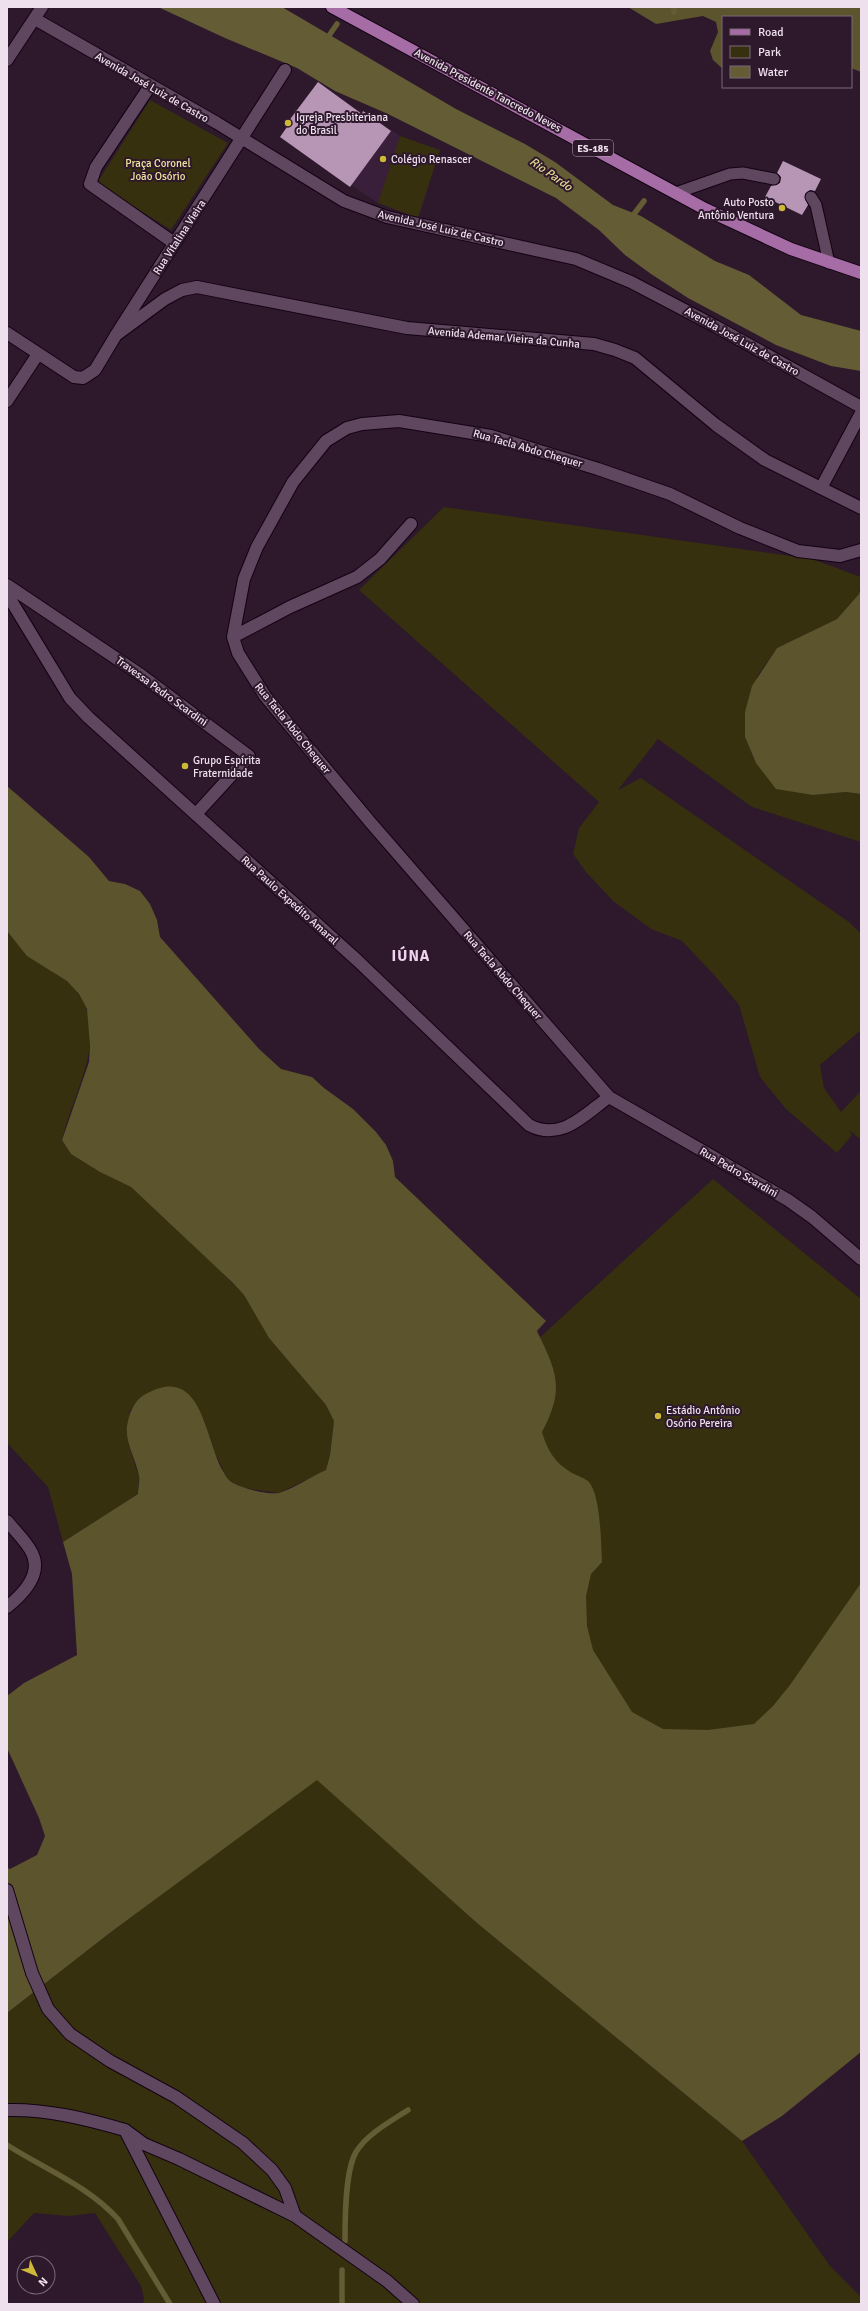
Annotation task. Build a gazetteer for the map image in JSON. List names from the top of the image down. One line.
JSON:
{"streets":{"main road":["Avenida Presidente Tancredo Neves","ES-185"],"street":["Avenida José Luiz de Castro","Rua Vitalina Vieira","Avenida Ademar Vieira da Cunha","Rua Tacla Abdo Chequer","Travessa Pedro Scardini","Rua Paulo Expedito Amaral","Rua Pedro Scardini"]},"crossings":[["Avenida José Luiz de Castro","Rua Vitalina Vieira"],["Rua Vitalina Vieira","Avenida Ademar Vieira da Cunha"],["Rua Tacla Abdo Chequer","Rua Paulo Expedito Amaral"],["Rua Tacla Abdo Chequer","Rua Pedro Scardini"],["Travessa Pedro Scardini","Rua Paulo Expedito Amaral"],["Rua Paulo Expedito Amaral","Rua Pedro Scardini"]],"districts":["IÚNA"],"water":["Rio Pardo"],"parks":["Praça Coronel João Osório"],"places":["Igreja Presbiteriana do Brasil","Colégio Renascer","Auto Posto Antônio Ventura","Grupo Espírita Fraternidade","Estádio Antônio Osório Pereira"],"legend":["Road","Park","Water"],"north":"bottom right"}
